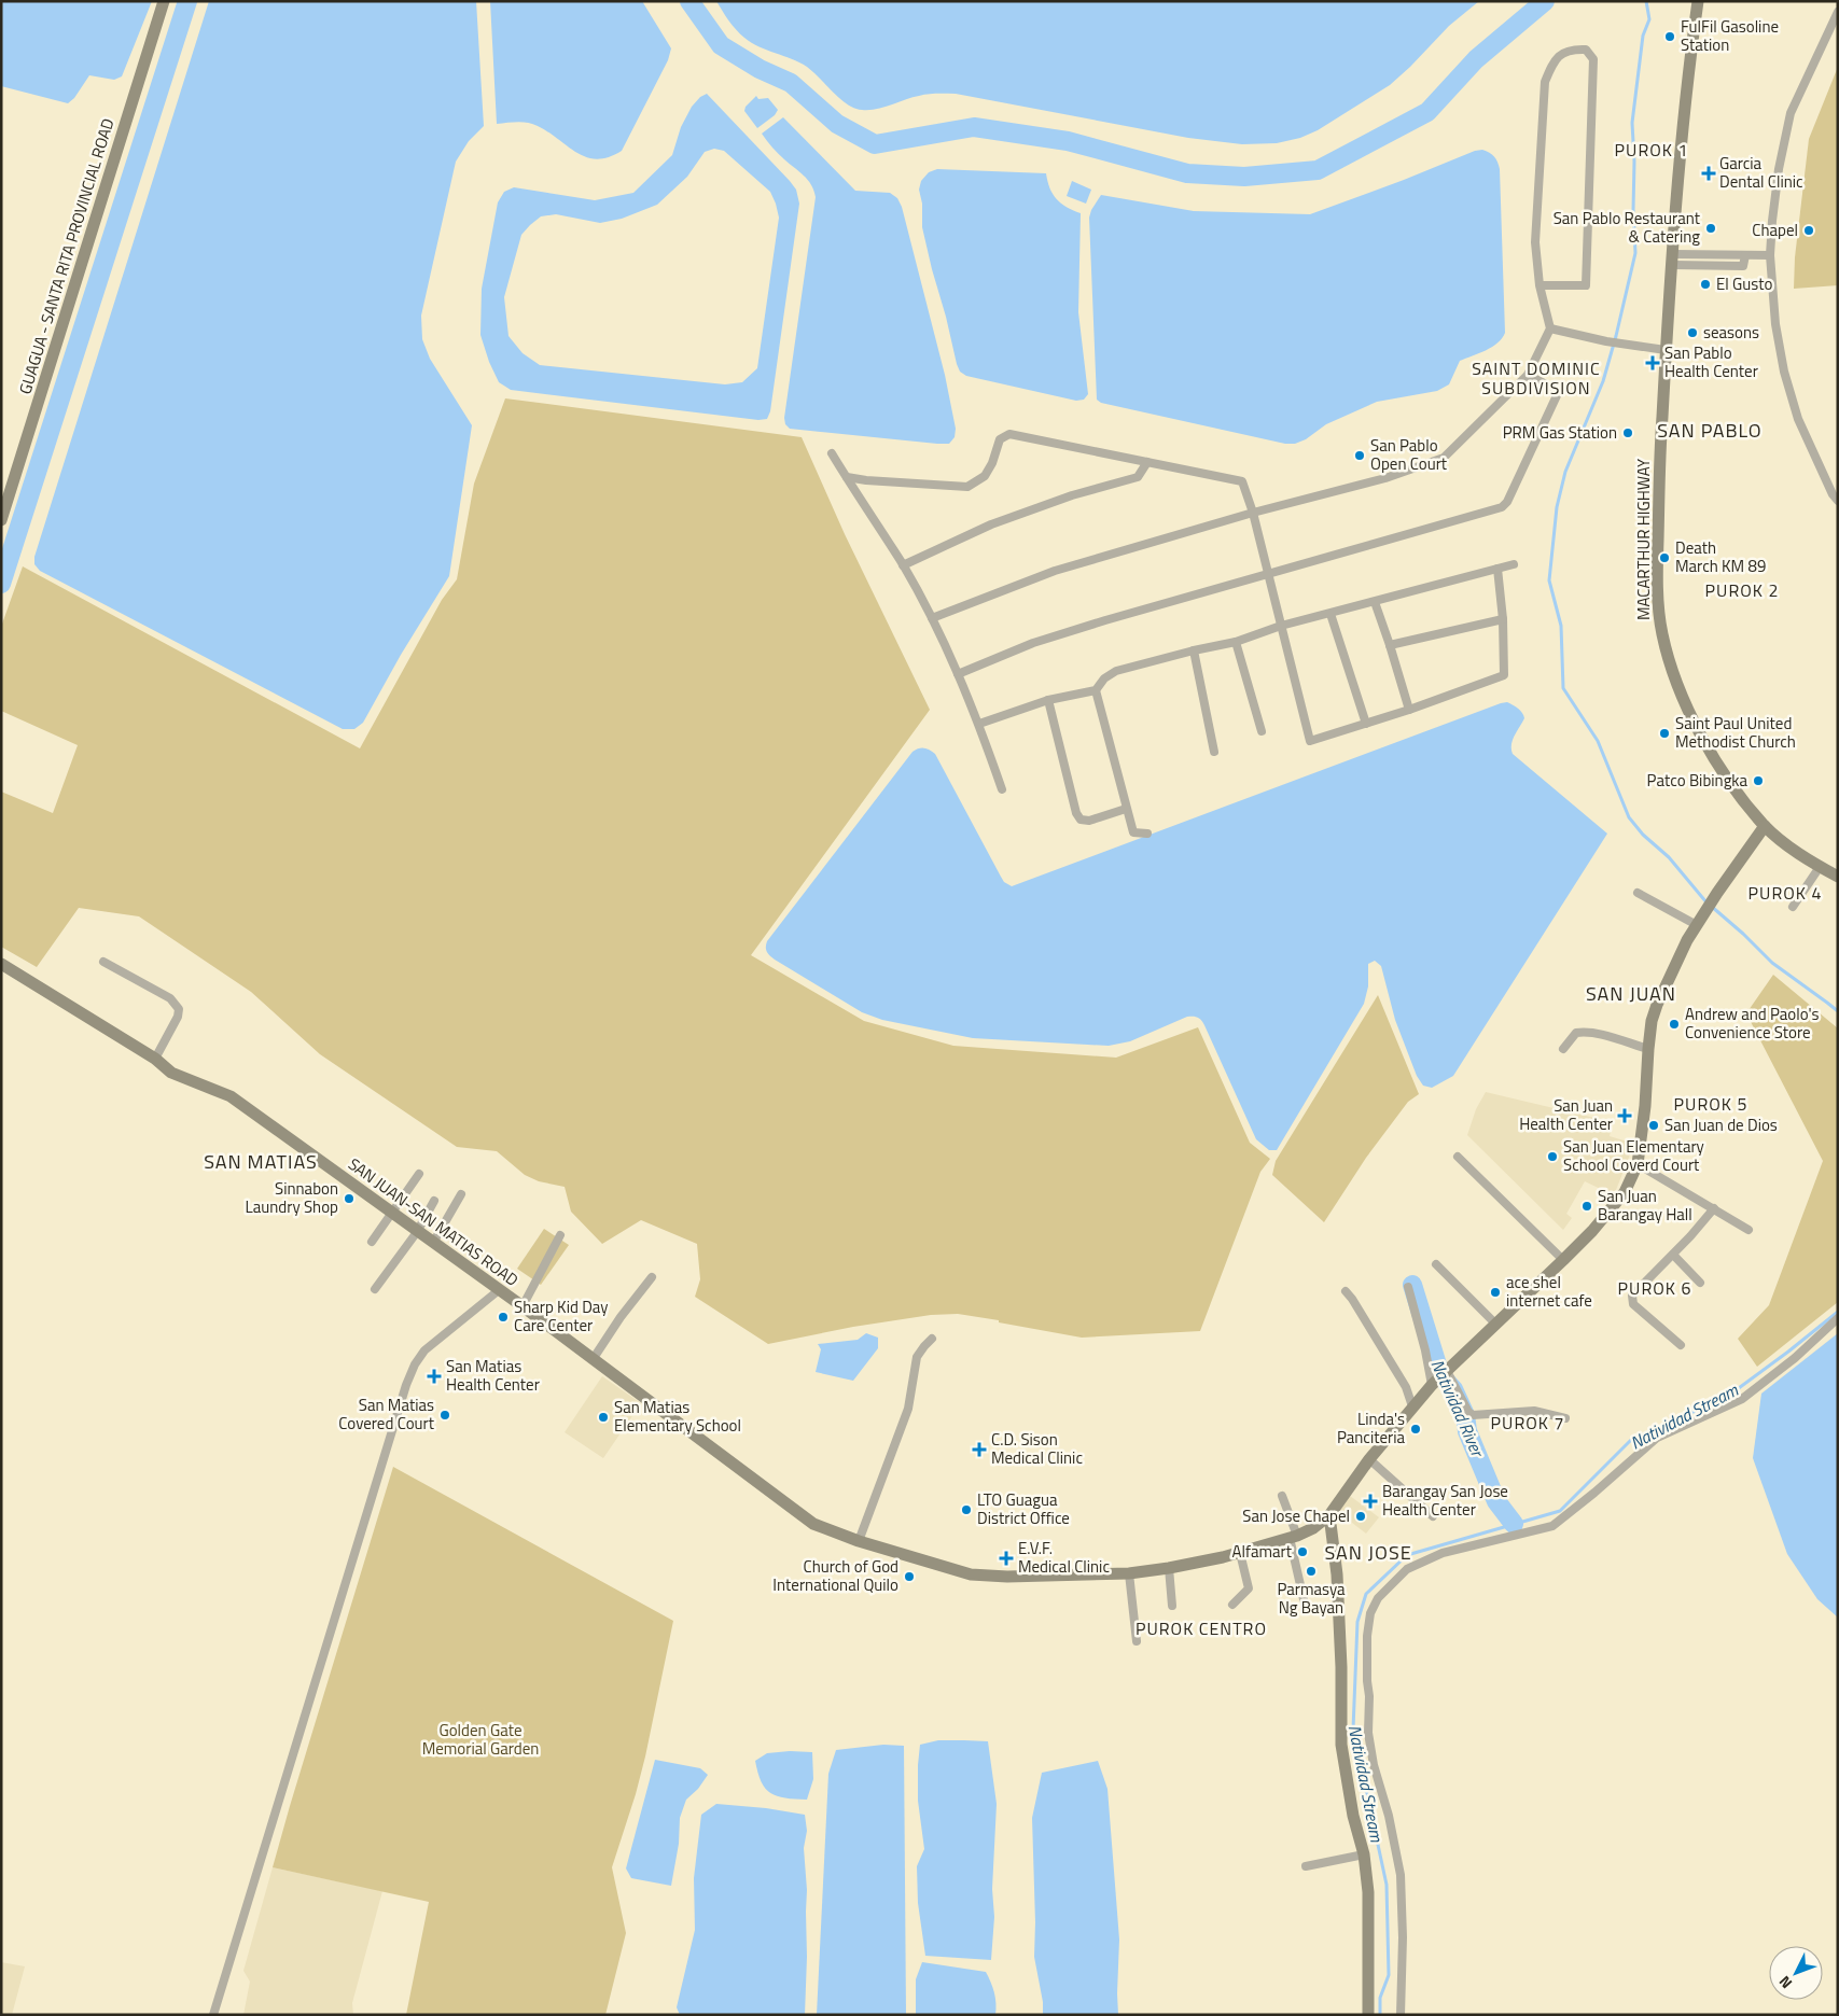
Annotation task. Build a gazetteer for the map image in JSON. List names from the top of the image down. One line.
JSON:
{"streets":{"street":["GUAGUA - SANTA RITA PROVINCIAL ROAD","MACARTHUR HIGHWAY","SAN JUAN-SAN MATIAS ROAD"]},"crossings":[["MACARTHUR HIGHWAY","SAN JUAN-SAN MATIAS ROAD"]],"districts":["PUROK 1","SAINT DOMINIC SUBDIVISION","SAN PABLO","PUROK 2","PUROK 4","SAN JUAN","PUROK 5","SAN MATIAS","PUROK 6","PUROK 7","SAN JOSE","PUROK CENTRO"],"water":["Natividad River","Natividad Stream"],"parks":["Golden Gate Memorial Garden"],"places":{"other":["FulFil Gasoline Station","San Pablo Restaurant & Catering","Chapel","El Gusto","seasons","PRM Gas Station","San Pablo Open Court","Death March KM 89","Saint Paul United Methodist Church","Patco Bibingka","Andrew and Paolo's Convenience Store","San Juan de Dios","San Juan Elementary School Coverd Court","Sinnabon Laundry Shop","San Juan Barangay Hall","ace shel internet cafe","Sharp Kid Day Care Center","San Matias Covered Court","San Matias Elementary School","Linda's Panciteria","LTO Guagua District Office","San Jose Chapel","Alfamart","Parmasya Ng Bayan","Church of God International Quilo"],"health":["Garcia Dental Clinic","San Pablo Health Center","San Juan Health Center","San Matias Health Center","C.D. Sison Medical Clinic","Barangay San Jose Health Center","E.V.F. Medical Clinic"]},"north":"bottom left"}
